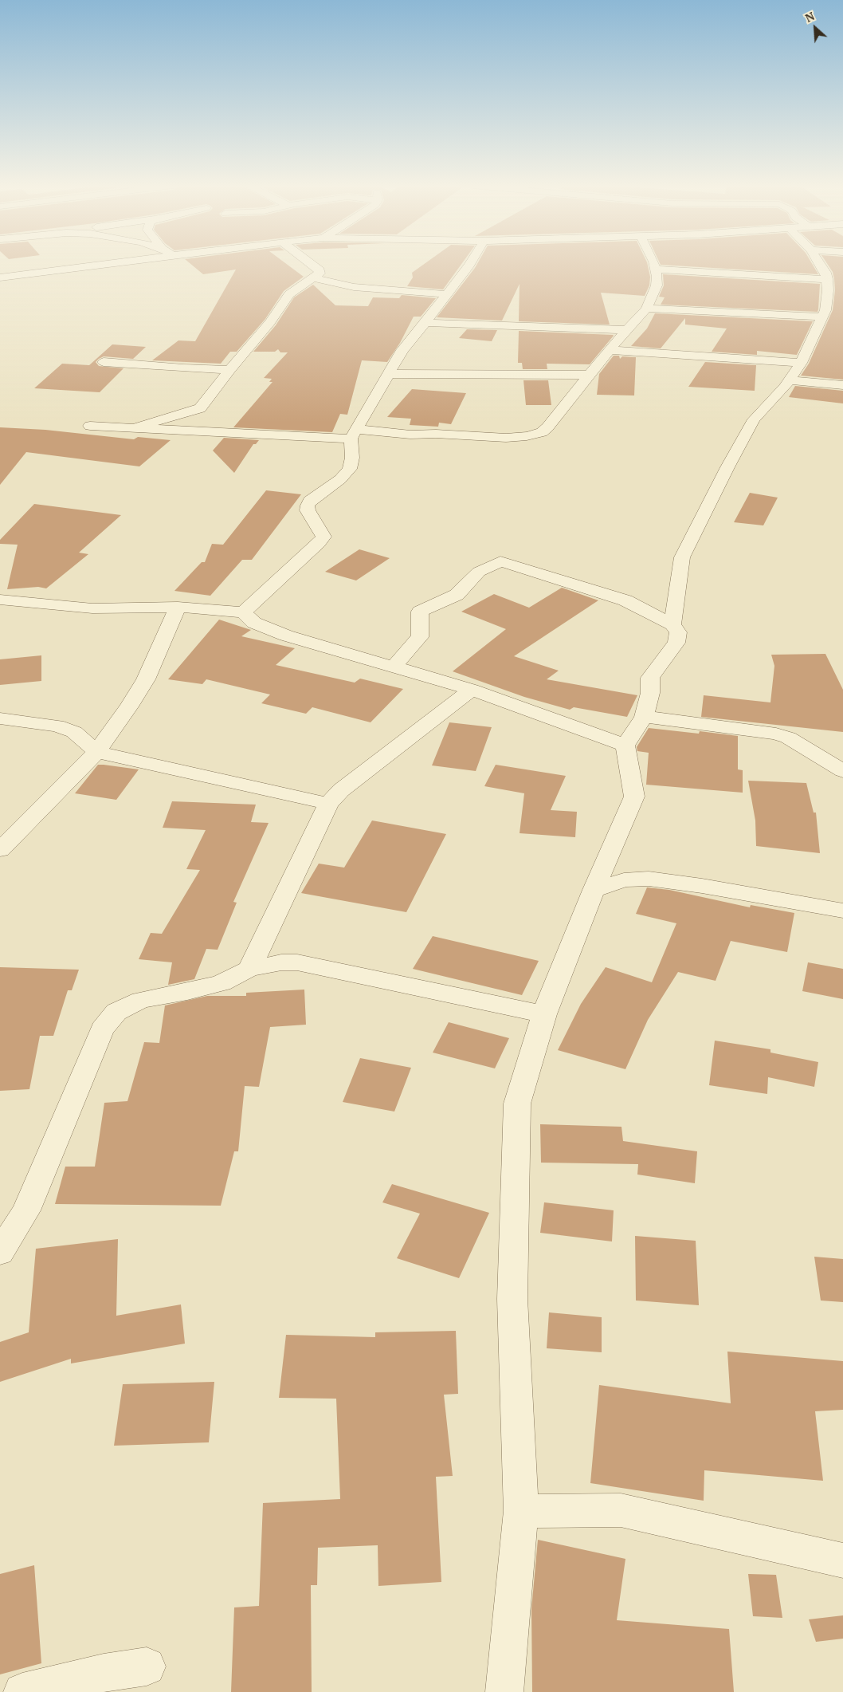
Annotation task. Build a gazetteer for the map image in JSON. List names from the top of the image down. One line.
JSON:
{"north":"top left"}
